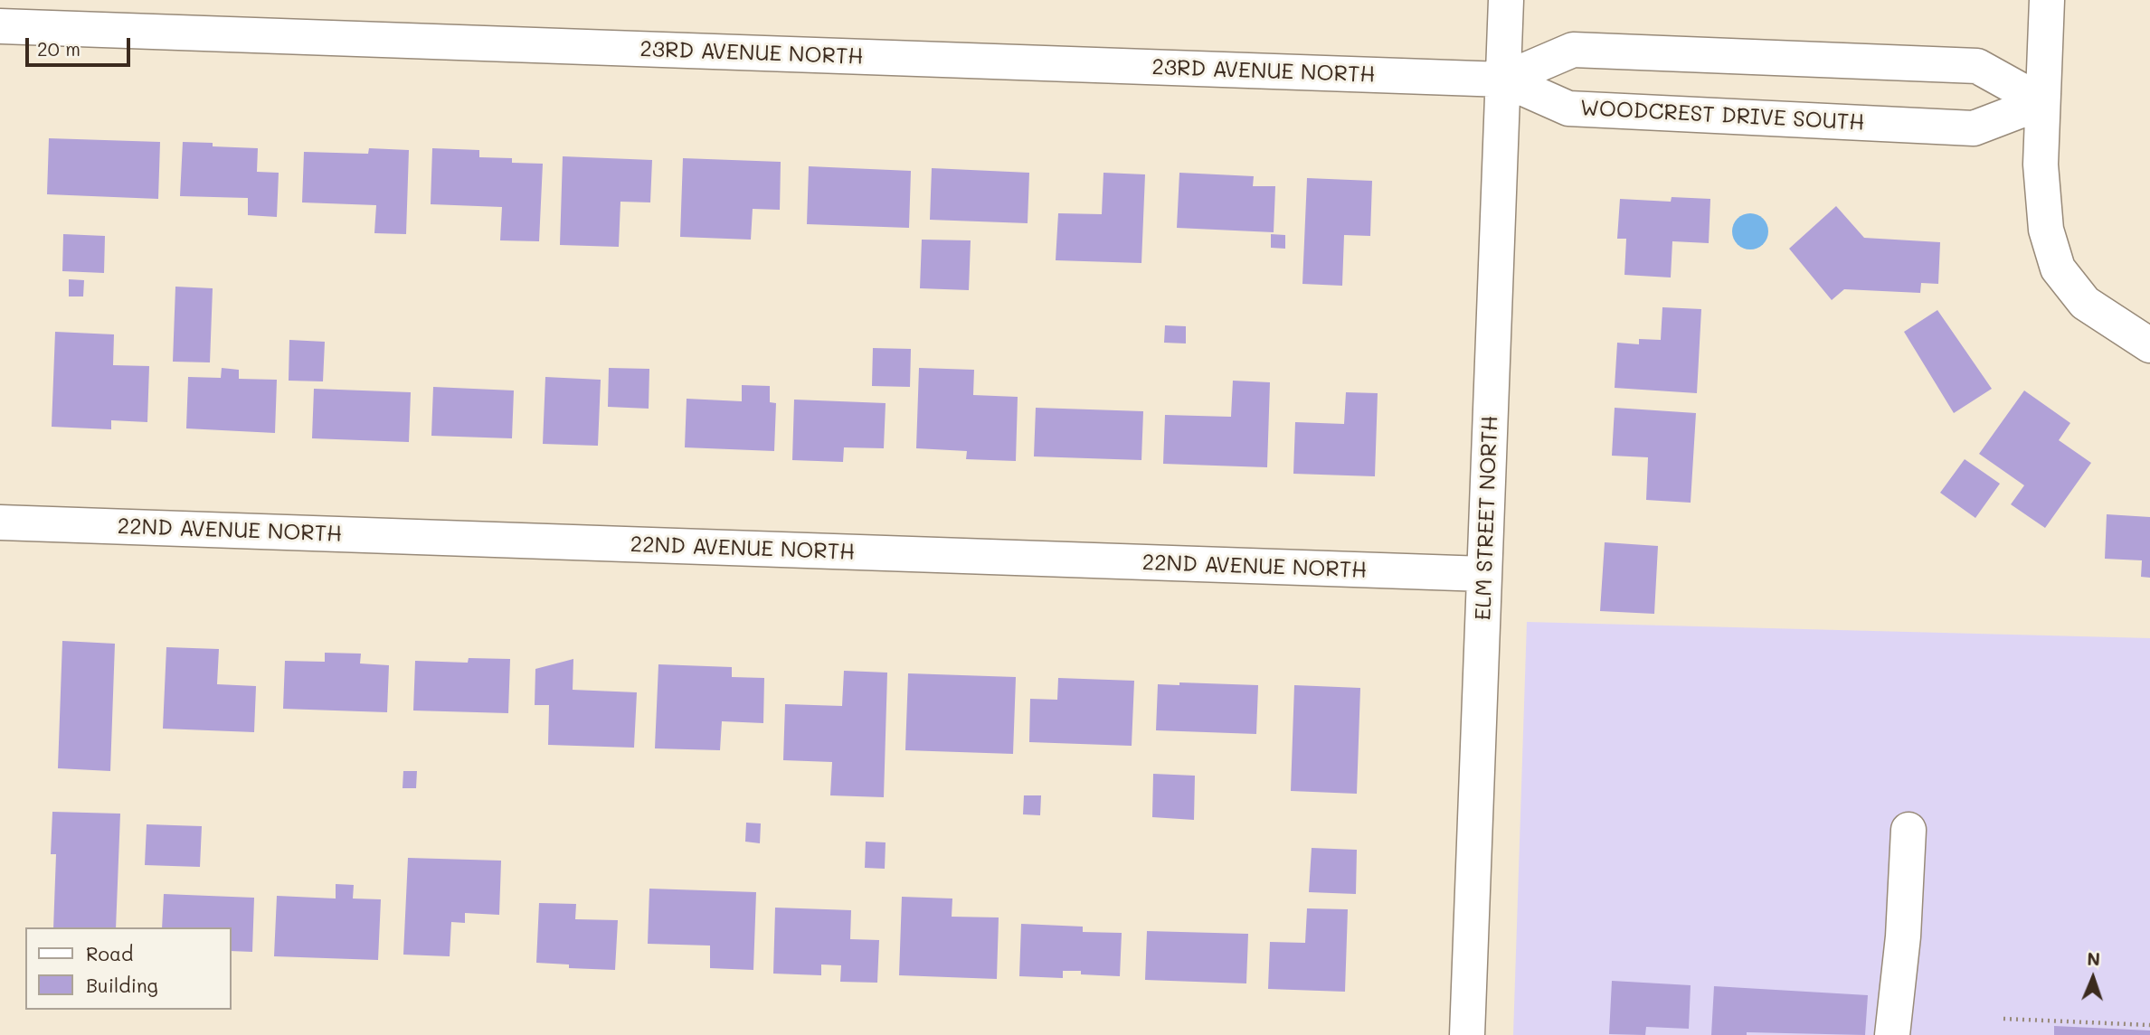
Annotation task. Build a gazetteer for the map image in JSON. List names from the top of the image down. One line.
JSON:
{"streets":{"street":["23RD AVENUE NORTH","WOODCREST DRIVE SOUTH","ELM STREET NORTH","22ND AVENUE NORTH"]},"crossings":[["23RD AVENUE NORTH","WOODCREST DRIVE SOUTH"],["23RD AVENUE NORTH","ELM STREET NORTH"],["WOODCREST DRIVE SOUTH","ELM STREET NORTH"],["ELM STREET NORTH","22ND AVENUE NORTH"]],"legend":["Road","Building"],"scale_bar":"20 m","north":"top"}
